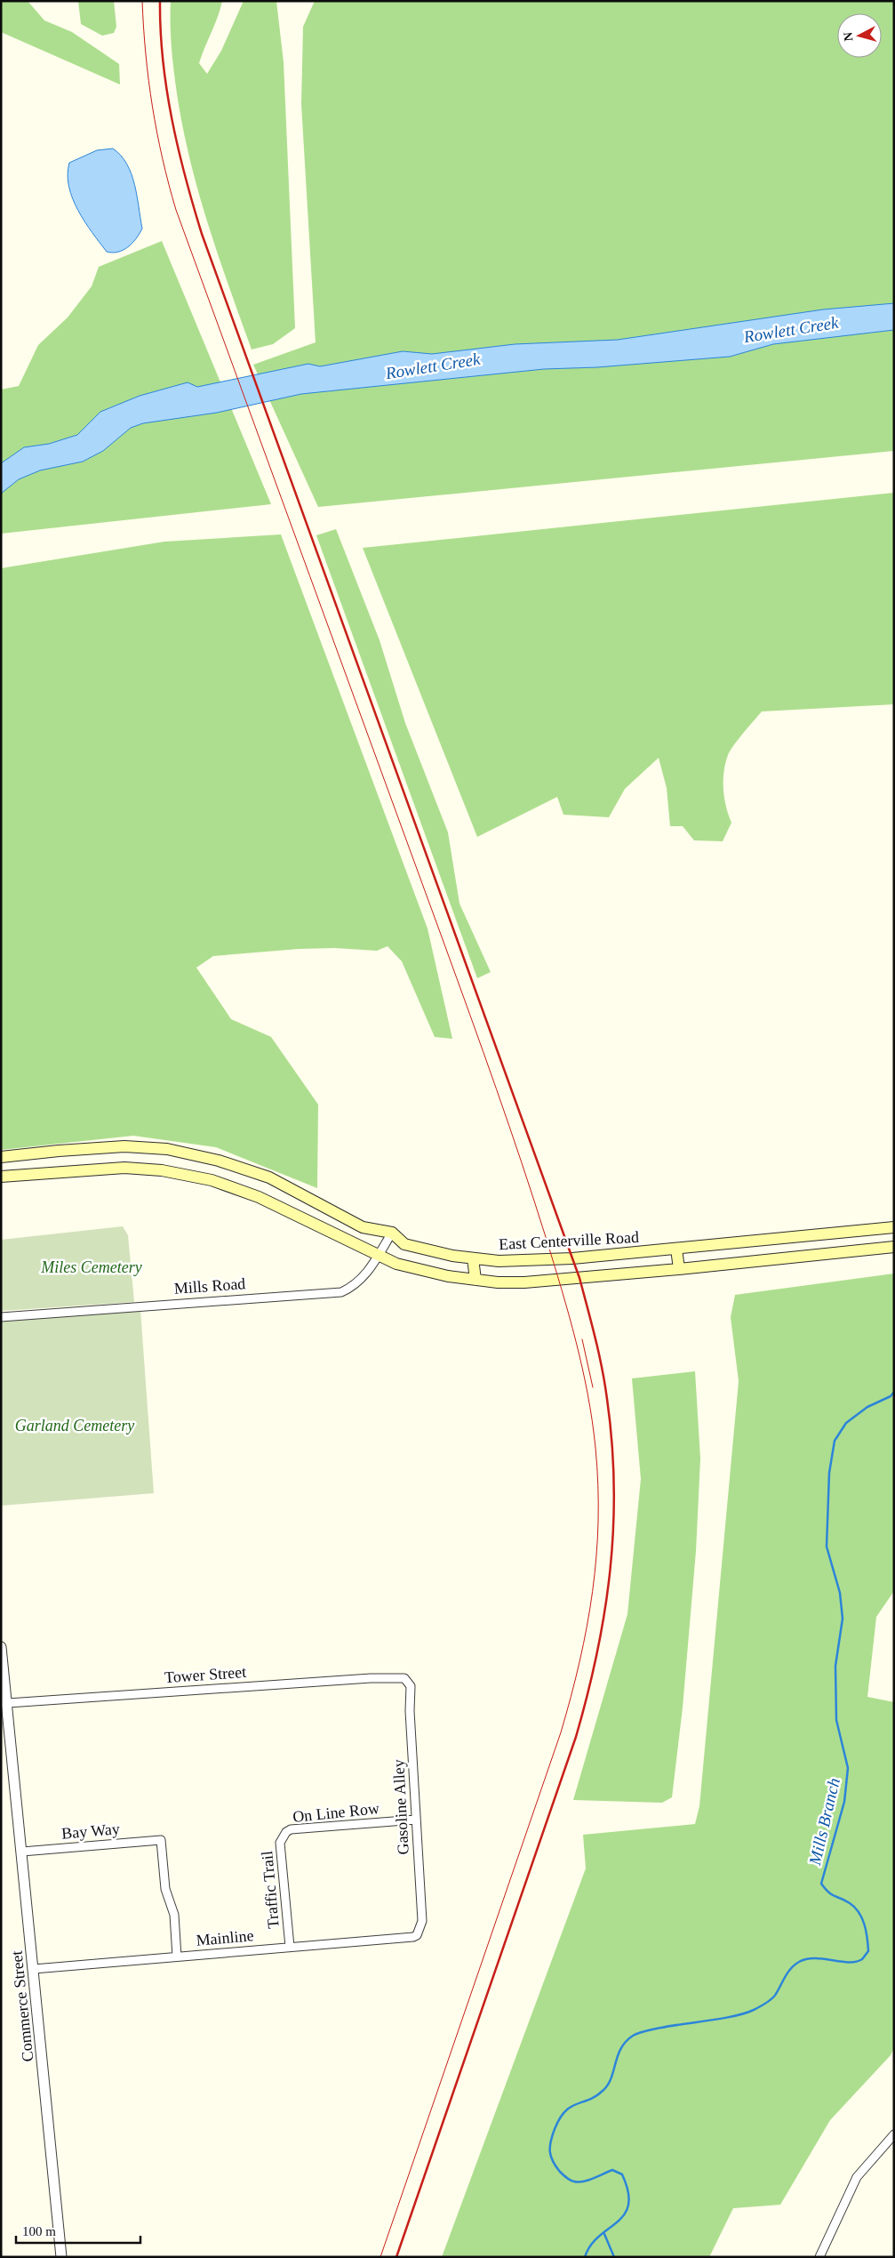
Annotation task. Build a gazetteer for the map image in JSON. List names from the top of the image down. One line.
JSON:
{"streets":{"main road":["East Centerville Road"],"street":["Mills Road","Tower Street","Gasoline Alley","On Line Row","Bay Way","Traffic Trail","Mainline","Commerce Street"]},"crossings":[["East Centerville Road","Mills Road"],["Tower Street","Gasoline Alley"],["Tower Street","Commerce Street"],["Gasoline Alley","On Line Row"],["Gasoline Alley","Mainline"],["On Line Row","Traffic Trail"],["Bay Way","Mainline"],["Bay Way","Commerce Street"],["Traffic Trail","Mainline"],["Mainline","Commerce Street"]],"water":["Rowlett Creek","Mills Branch"],"parks":["Miles Cemetery","Garland Cemetery"],"scale_bar":"100 m","north":"left"}
